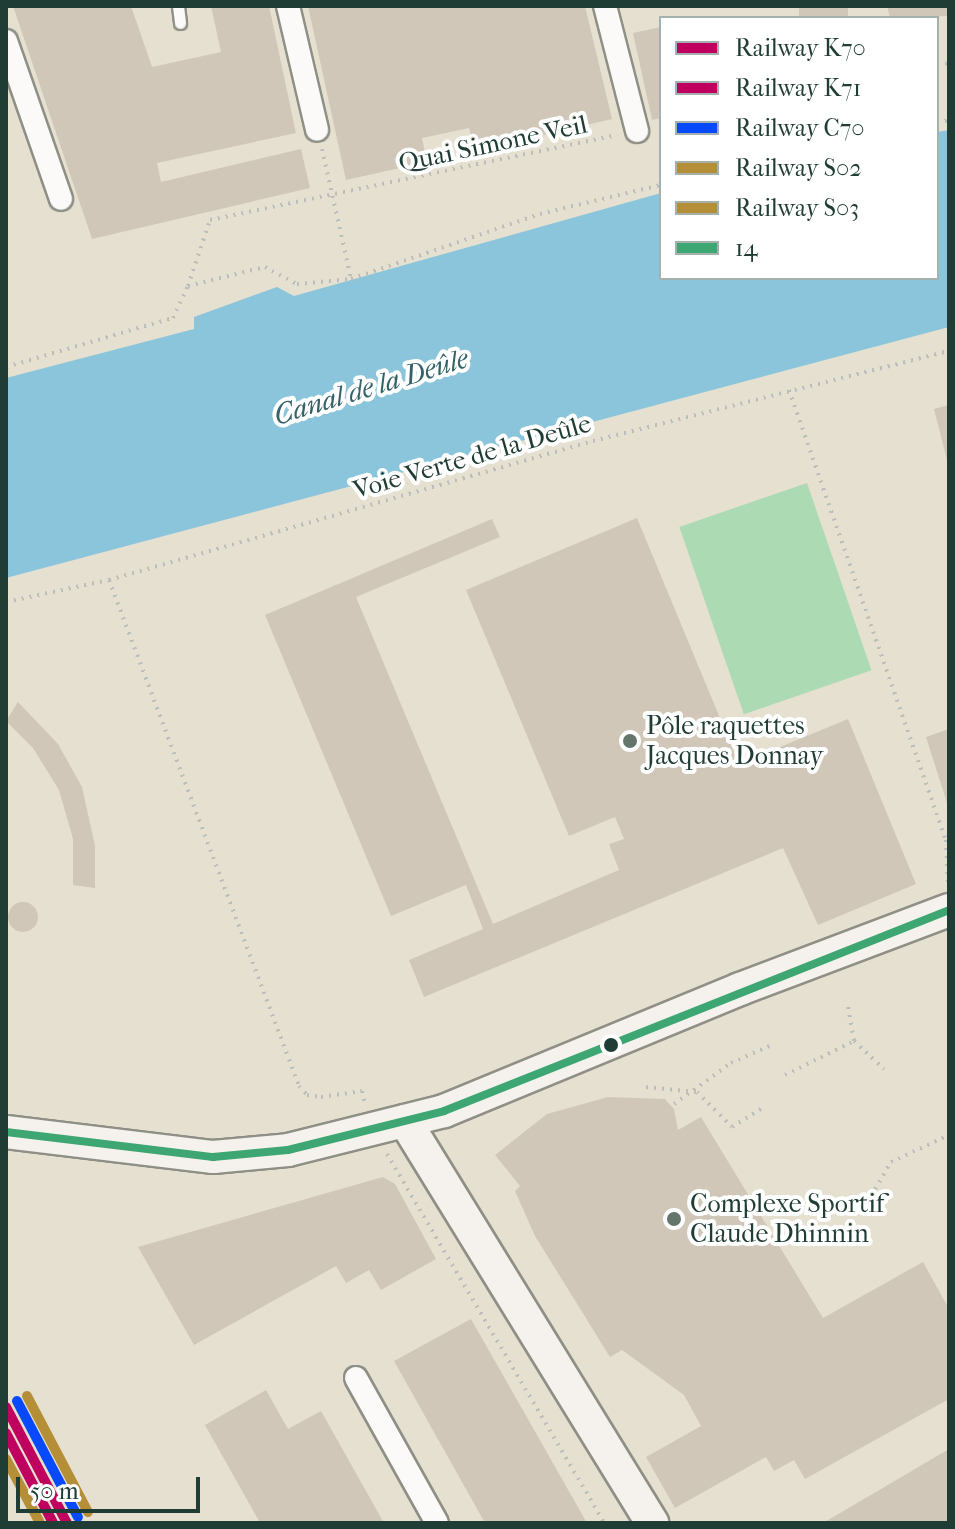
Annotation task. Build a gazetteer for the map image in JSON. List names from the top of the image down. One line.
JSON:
{"streets":{"path":["Quai Simone Veil","Voie Verte de la Deûle"]},"water":["Canal de la Deûle"],"places":["Pôle raquettes Jacques Donnay","Complexe Sportif Claude Dhinnin"],"lines":["transit line 14","rail line S03","rail line C70","rail line K70","rail line K71","rail line S02"],"legend":["Railway K70","Railway K71","Railway C70","Railway S02","Railway S03","14"],"scale_bar":"50 m"}
